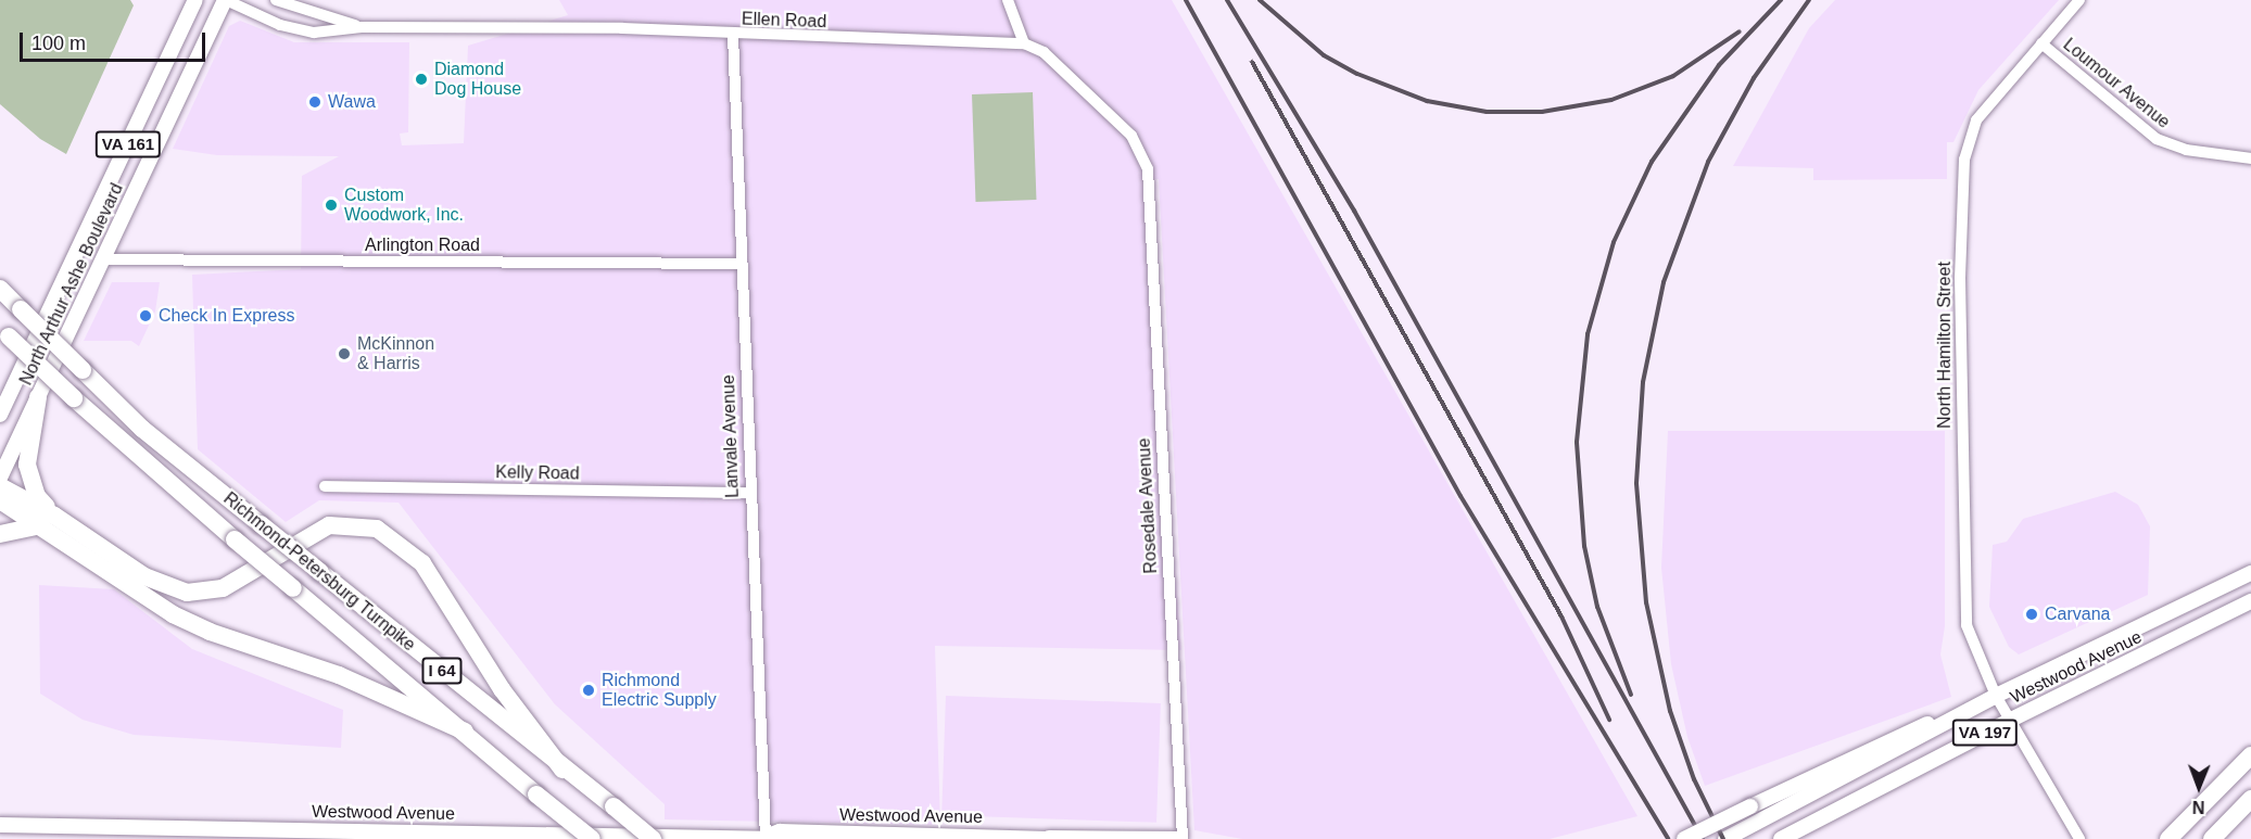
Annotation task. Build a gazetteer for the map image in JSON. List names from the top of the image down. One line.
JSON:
{"streets":{"highway":["Richmond-Petersburg Turnpike","I 64"],"main road":["VA 161","North Arthur Ashe Boulevard","Westwood Avenue","VA 197"],"street":["Ellen Road","Loumour Avenue","Arlington Road","North Hamilton Street","Lanvale Avenue","Kelly Road","Rosedale Avenue"]},"crossings":[["Ellen Road","North Arthur Ashe Boulevard"],["Ellen Road","Lanvale Avenue"],["Ellen Road","Rosedale Avenue"],["Loumour Avenue","North Hamilton Street"],["Arlington Road","North Arthur Ashe Boulevard"],["Arlington Road","Lanvale Avenue"],["North Hamilton Street","Westwood Avenue"],["Lanvale Avenue","Kelly Road"],["Lanvale Avenue","Westwood Avenue"]],"places":["Diamond Dog House","Wawa","Custom Woodwork, Inc.","Check In Express","McKinnon & Harris","Carvana","Richmond Electric Supply"],"scale_bar":"100 m","north":"bottom"}
